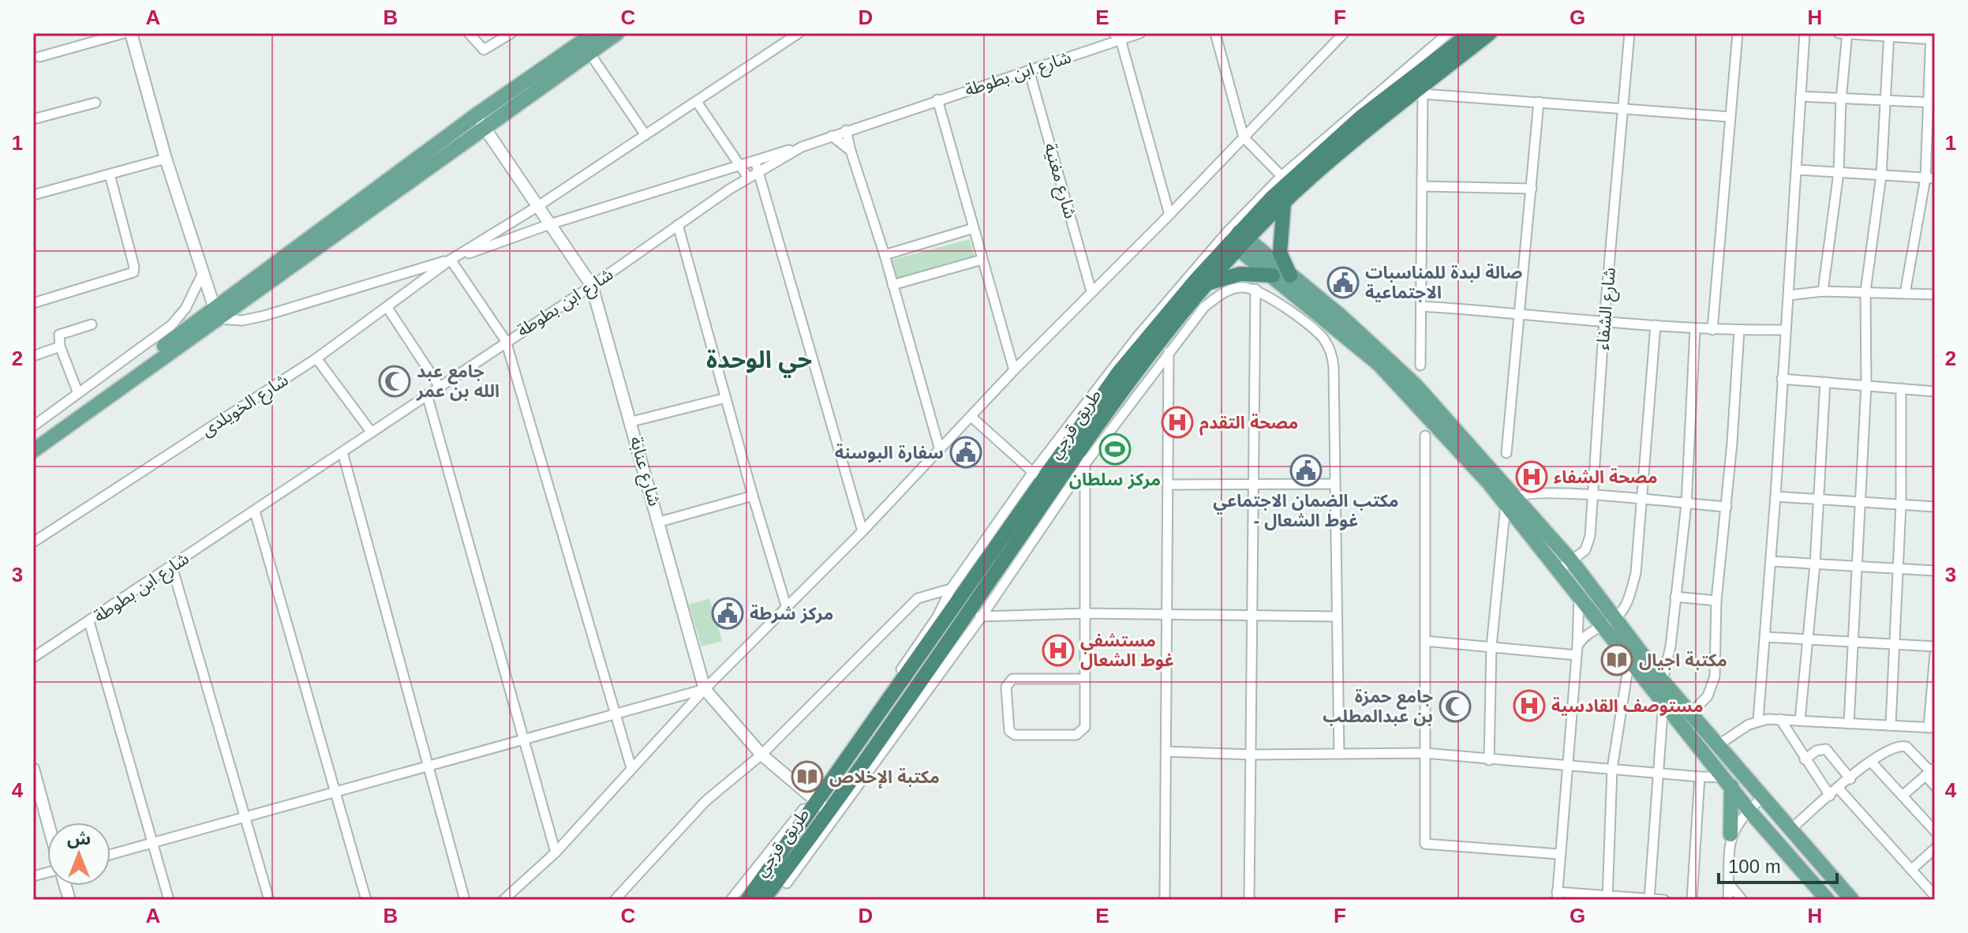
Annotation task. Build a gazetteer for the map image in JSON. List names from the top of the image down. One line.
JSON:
{"streets":{"highway":["طريق قرجي"],"street":["شارع ابن بطوطة","شارع مغنية","شارع الشفاء","شارع الخويلدى","شارع عنابة"]},"crossings":[["شارع ابن بطوطة","شارع مغنية"],["شارع ابن بطوطة","شارع عنابة"],["طريق قرجي","شارع عنابة"]],"districts":["حي الوحدة"],"places":{"public building":["صالة لبدة للمناسبات الاجتماعية","سفارة البوسنة","مكتب الضمان الاجتماعي - غوط الشعال","مركز شرطة"],"mosque":["جامع عبد الله بن عمر","جامع حمزة بن عبدالمطلب"],"hospital":["مصحة التقدم","مصحة الشفاء","مستشفي غوط الشعال","مستوصف القادسية"],"sports":["مركز سلطان"],"library":["مكتبة اجيال","مكتبة الإخلاص"]},"scale_bar":"100 m","north":"top","grid":{"columns":["A","B","C","D","E","F","G","H"],"rows":["1","2","3","4"]}}
